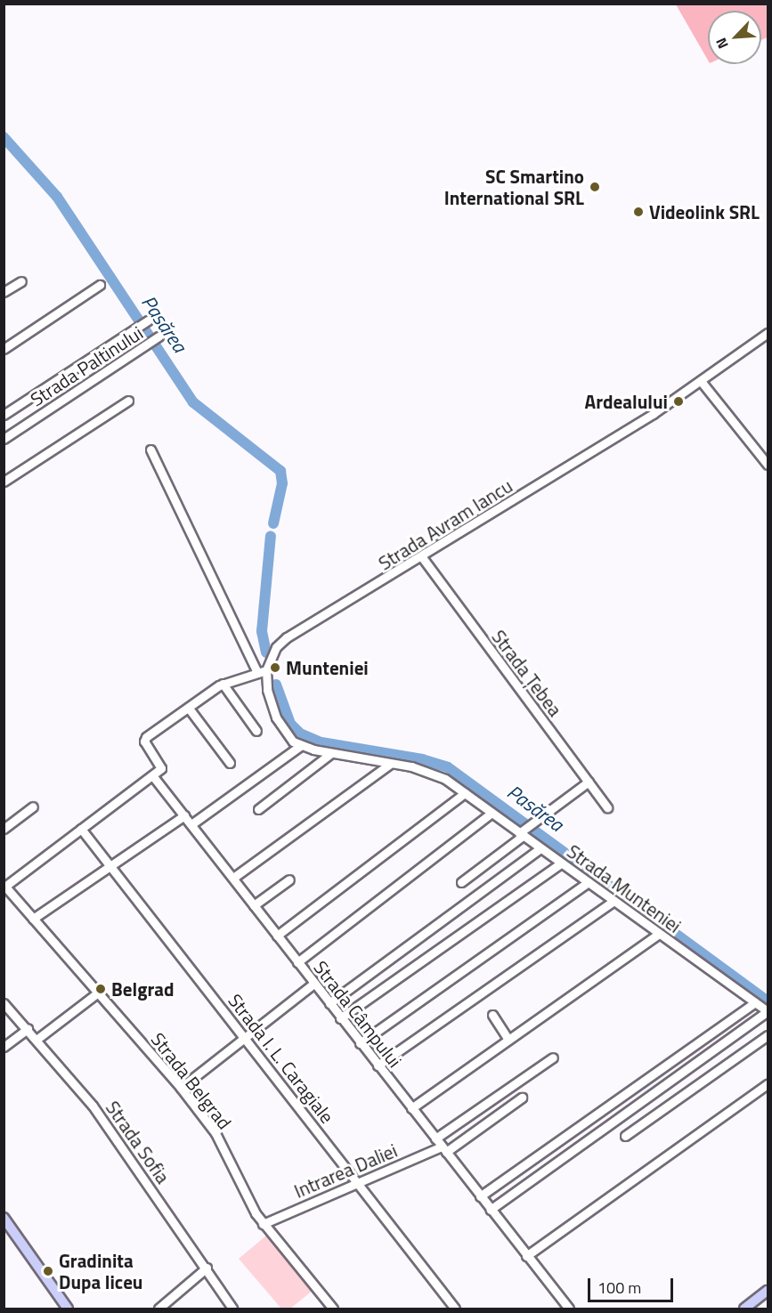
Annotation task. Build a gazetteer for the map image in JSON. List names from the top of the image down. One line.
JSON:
{"streets":{"street":["Strada Paltinului","Strada Avram Iancu","Strada Țebea","Strada Munteniei","Strada Câmpului","Strada I. L. Caragiale","Strada Belgrad","Strada Sofia","Intrarea Daliei"]},"crossings":[["Strada Avram Iancu","Strada Țebea"],["Strada Câmpului","Intrarea Daliei"],["Strada I. L. Caragiale","Intrarea Daliei"],["Strada Belgrad","Intrarea Daliei"]],"water":["Pasărea"],"places":["SC Smartino International SRL","Videolink SRL","Ardealului","Munteniei","Belgrad","Gradinita Dupa liceu"],"scale_bar":"100 m","north":"bottom left"}
